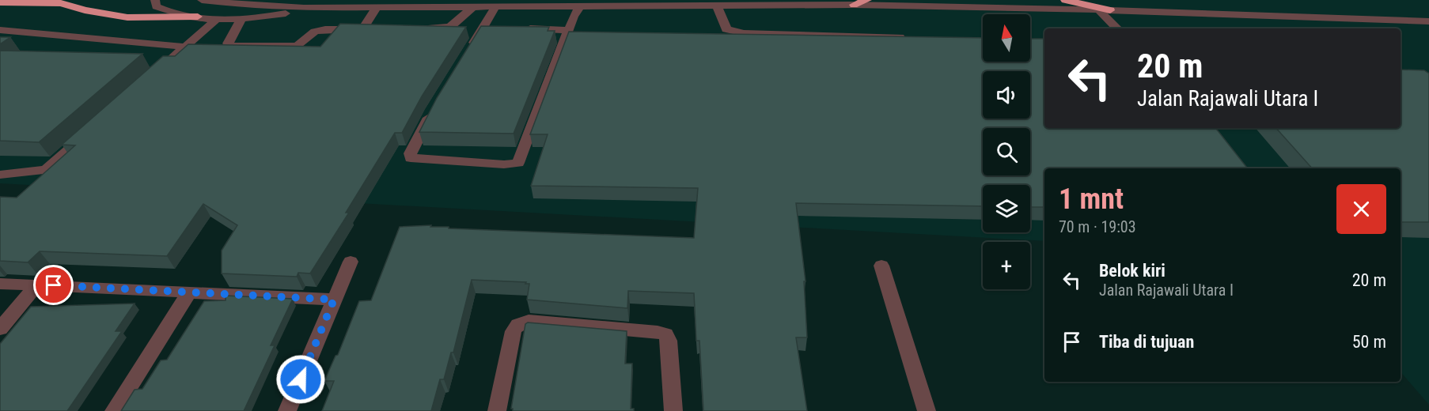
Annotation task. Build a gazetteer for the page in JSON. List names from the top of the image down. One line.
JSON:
{"north":"top","page":{"map_buttons":"+","turn":["20 m","Jalan Rajawali Utara I"],"heading":["1 mnt","70 m · 19:03"],"list":[{"name":"Belok kiri","note":"Jalan Rajawali Utara I","value":"20 m"},{"name":"Tiba di tujuan","value":"50 m"}]}}
